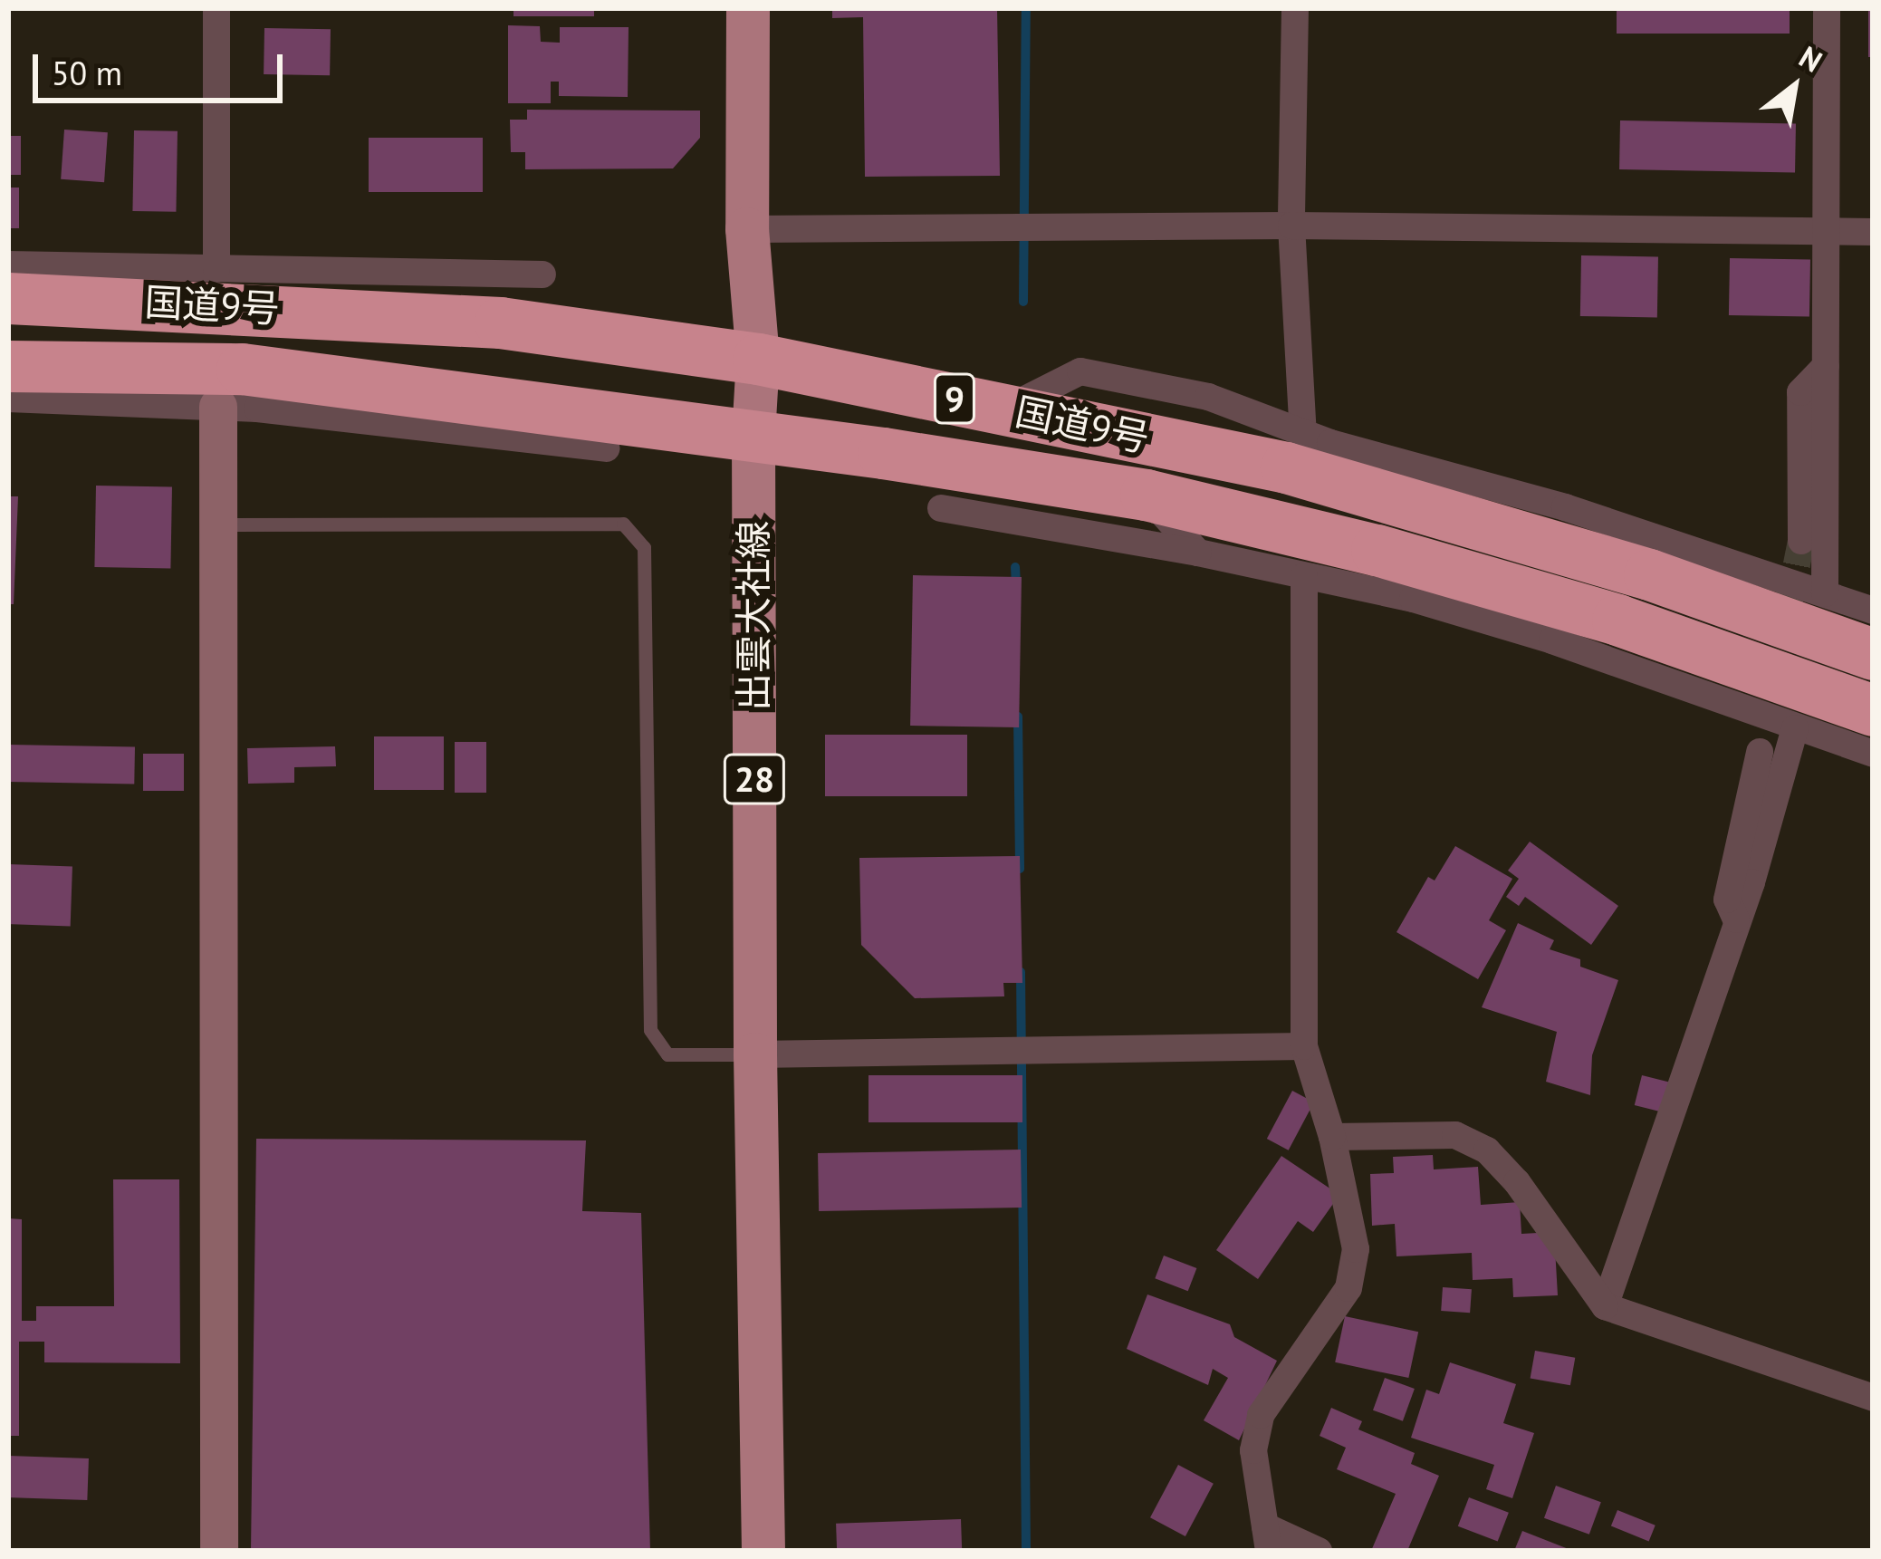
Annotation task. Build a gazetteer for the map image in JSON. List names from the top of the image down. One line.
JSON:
{"streets":{"highway":["国道9号","9"],"main road":["出雲大社線","28"]},"crossings":[["国道9号","出雲大社線"]],"scale_bar":"50 m","north":"top right"}
